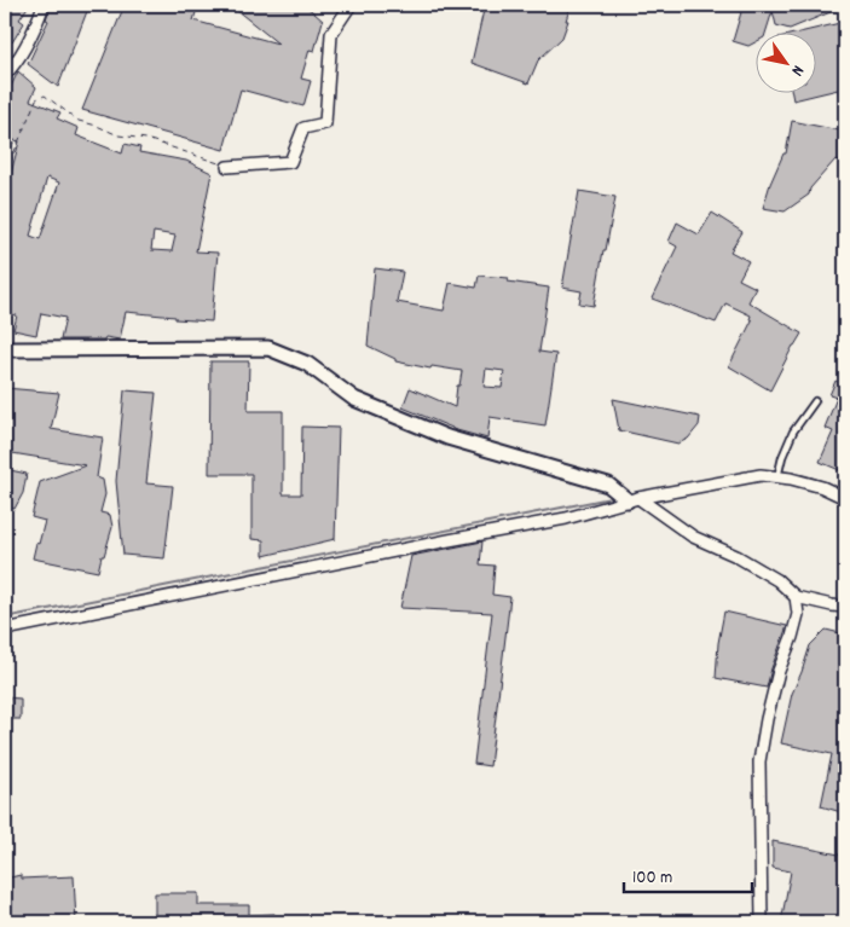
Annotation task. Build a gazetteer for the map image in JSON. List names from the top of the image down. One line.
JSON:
{"scale_bar":"100 m","north":"bottom right"}
